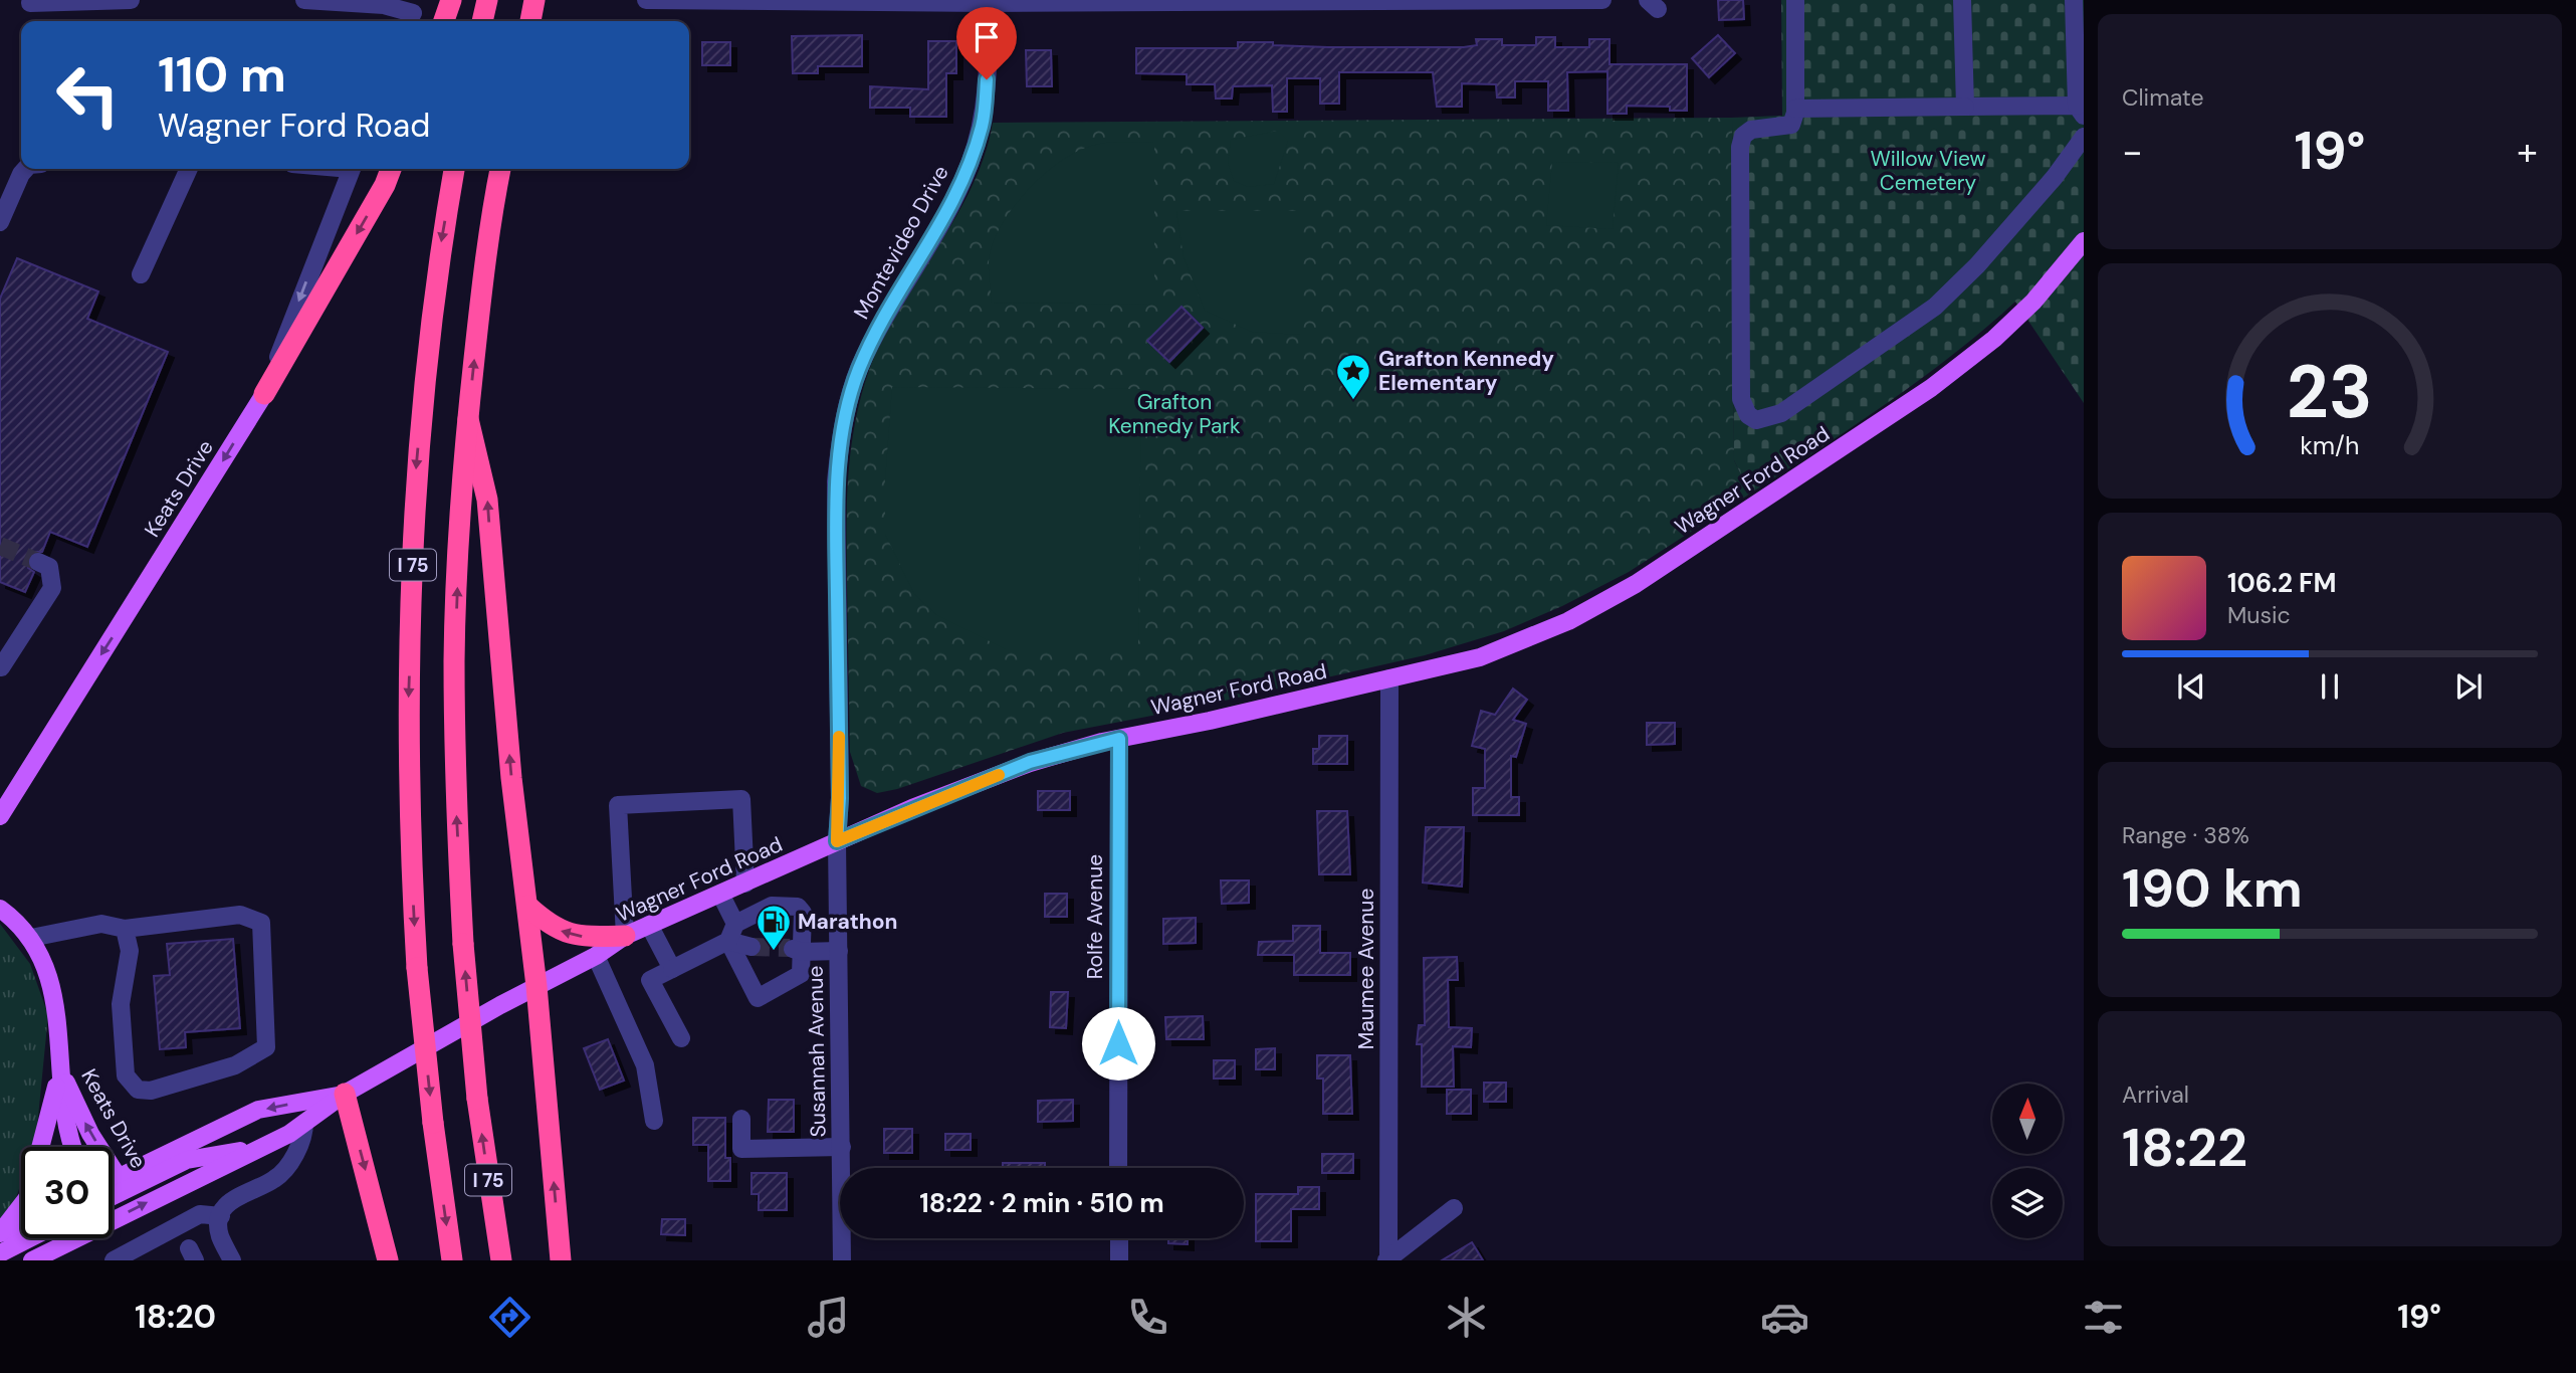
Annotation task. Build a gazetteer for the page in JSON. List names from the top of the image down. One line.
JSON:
{"streets":{"highway":["I 75"],"main road":["Wagner Ford Road","Keats Drive"],"street":["Montevideo Drive","Rolfe Avenue","Maumee Avenue","Susannah Avenue"]},"crossings":[["Montevideo Drive","Wagner Ford Road"],["Montevideo Drive","Susannah Avenue"],["Wagner Ford Road","Keats Drive"],["Wagner Ford Road","Rolfe Avenue"],["Wagner Ford Road","Maumee Avenue"],["Wagner Ford Road","Susannah Avenue"]],"parks":["Willow View Cemetery","Grafton Kennedy Park"],"places":{"place":["Grafton Kennedy Elementary"],"fuel station":["Marathon"]},"north":"top","page":{"tile":["Climate",["Range · 38%","190 km"],["Arrival","18:22"]],"turn":["110 m","Wagner Ford Road"],"heat":["−","19°","+"],"song":["106.2 FM","Music"],"limit":"30","trip":"18:22 · 2 min · 510 m","tabs":["18:20","19°"],"gauge":["23","km/h"]}}
